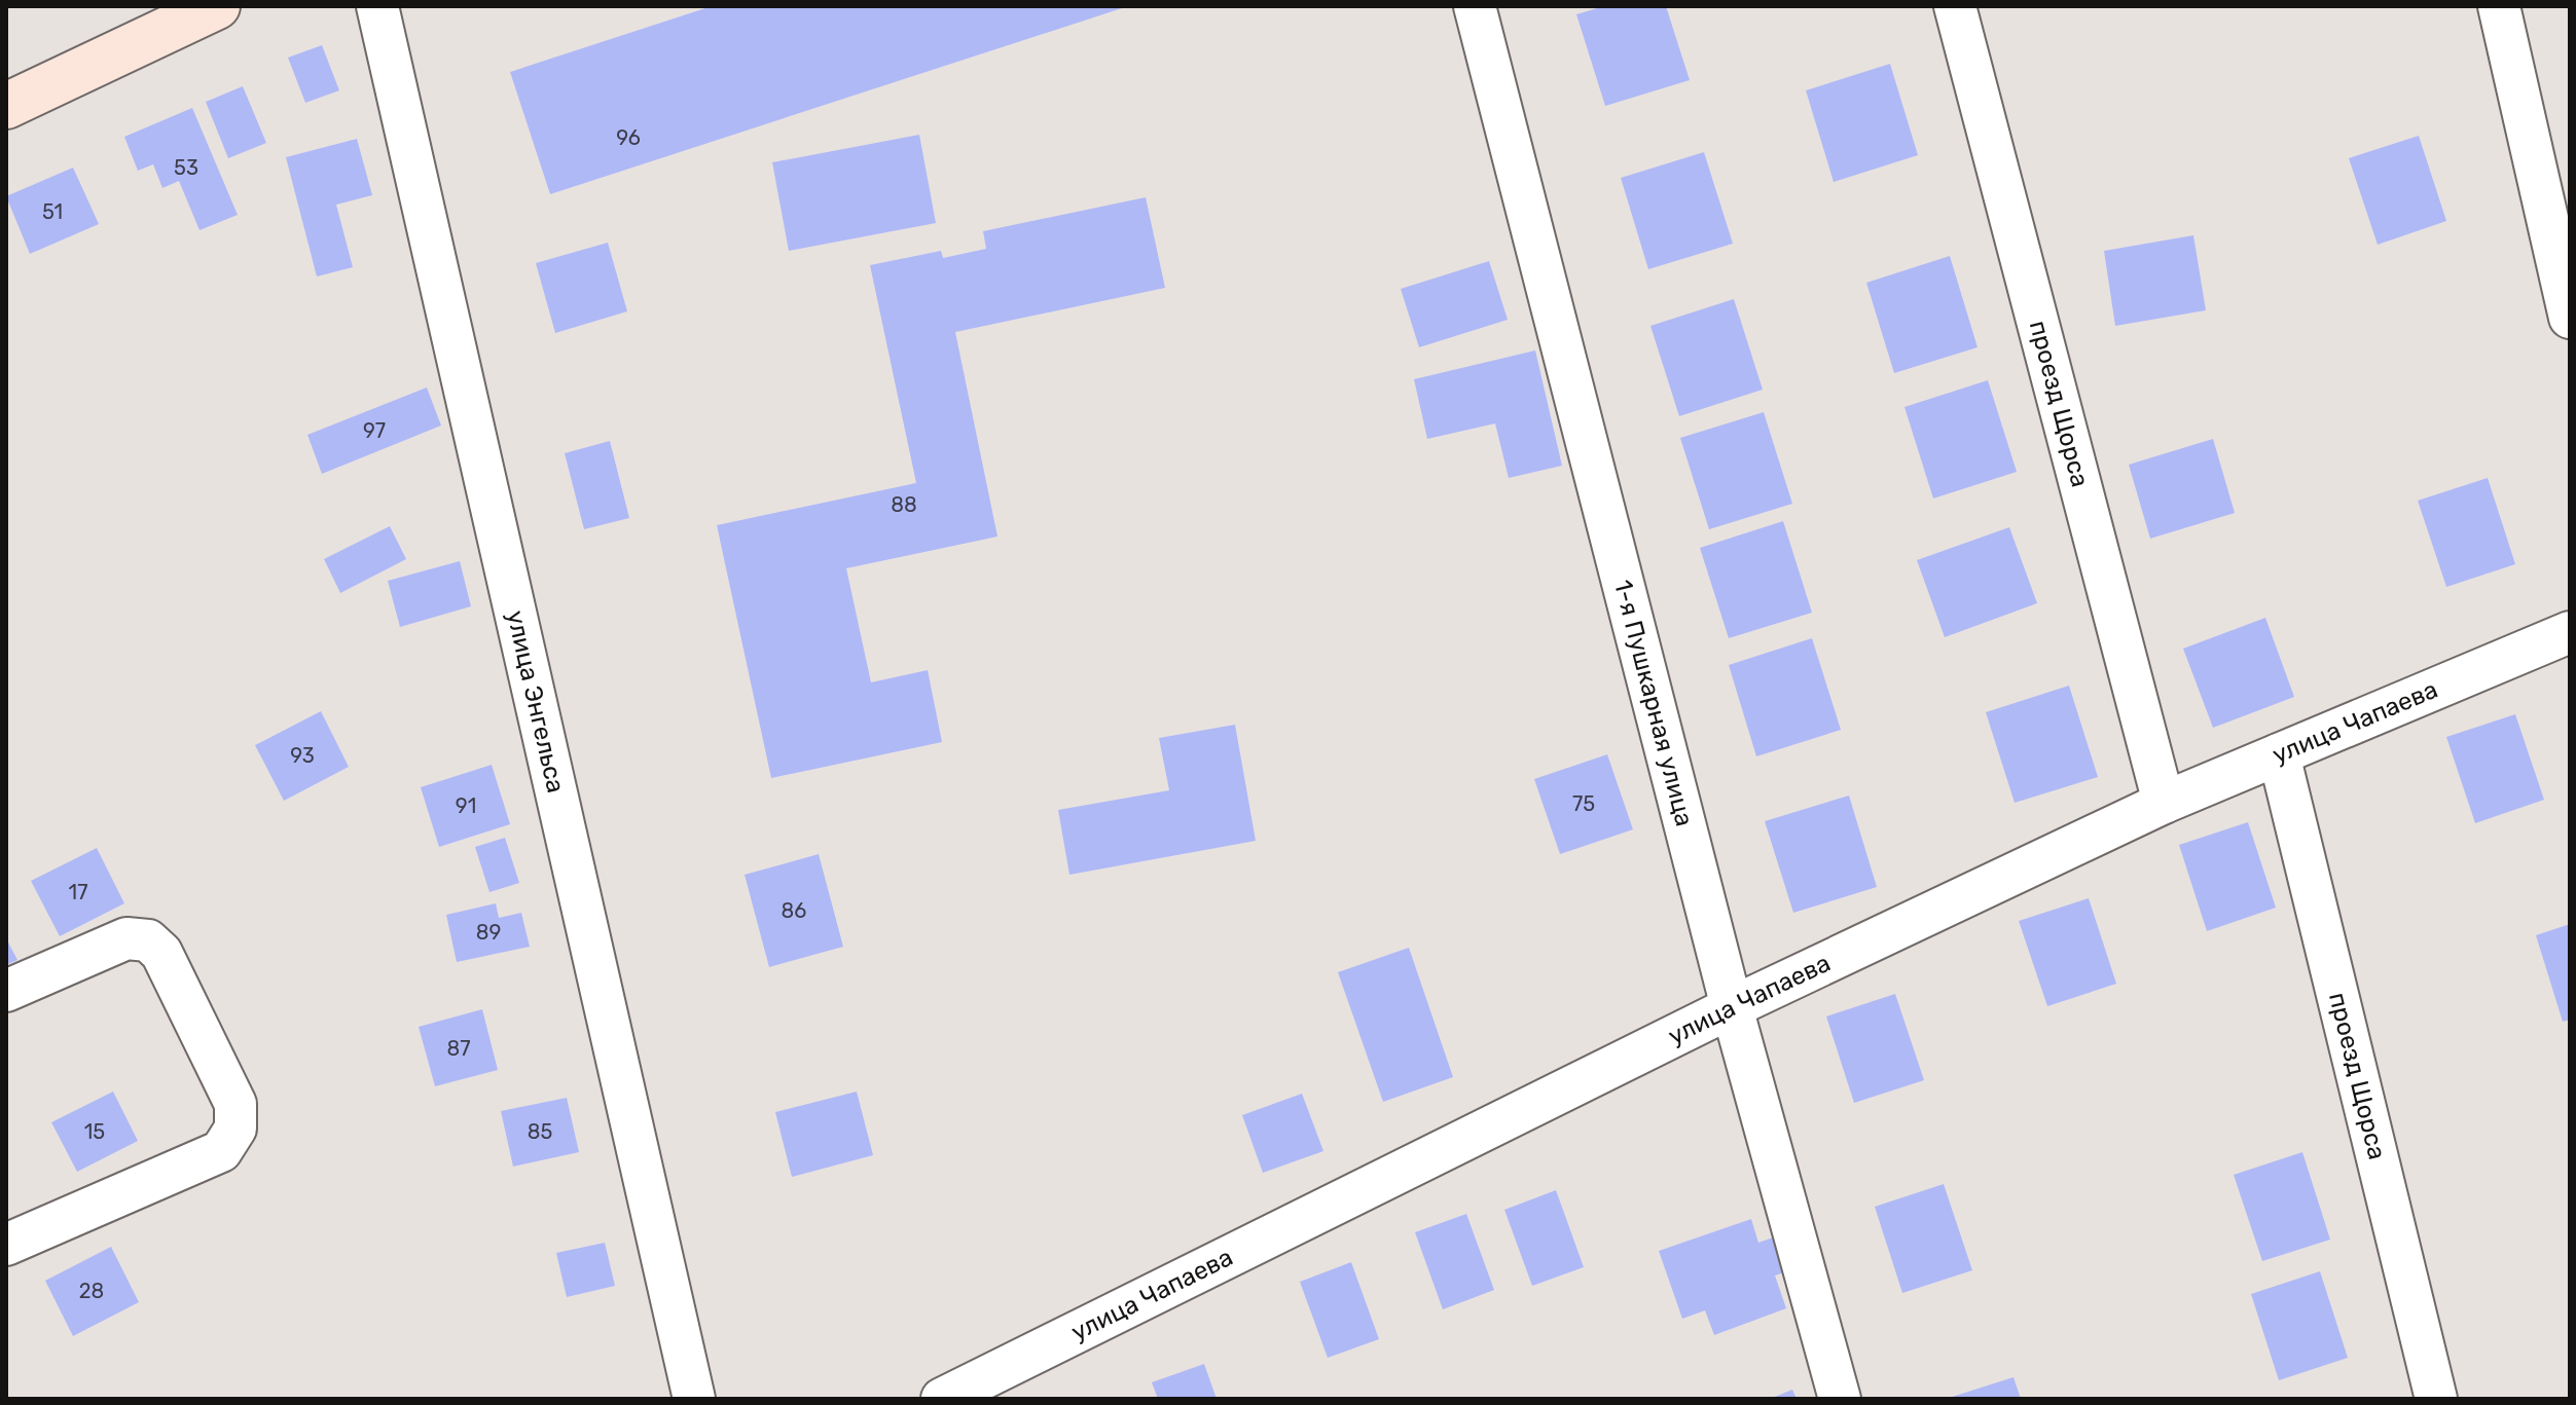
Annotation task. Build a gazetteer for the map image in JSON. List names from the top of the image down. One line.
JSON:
{"streets":{"street":["проезд Щорса","улица Энгельса","1-я Пушкарная улица","улица Чапаева"]},"crossings":[["проезд Щорса","улица Чапаева"],["1-я Пушкарная улица","улица Чапаева"]],"house_numbers":["96","53","51","97","88","93","75","91","17","86","89","87","15","85","28"]}
